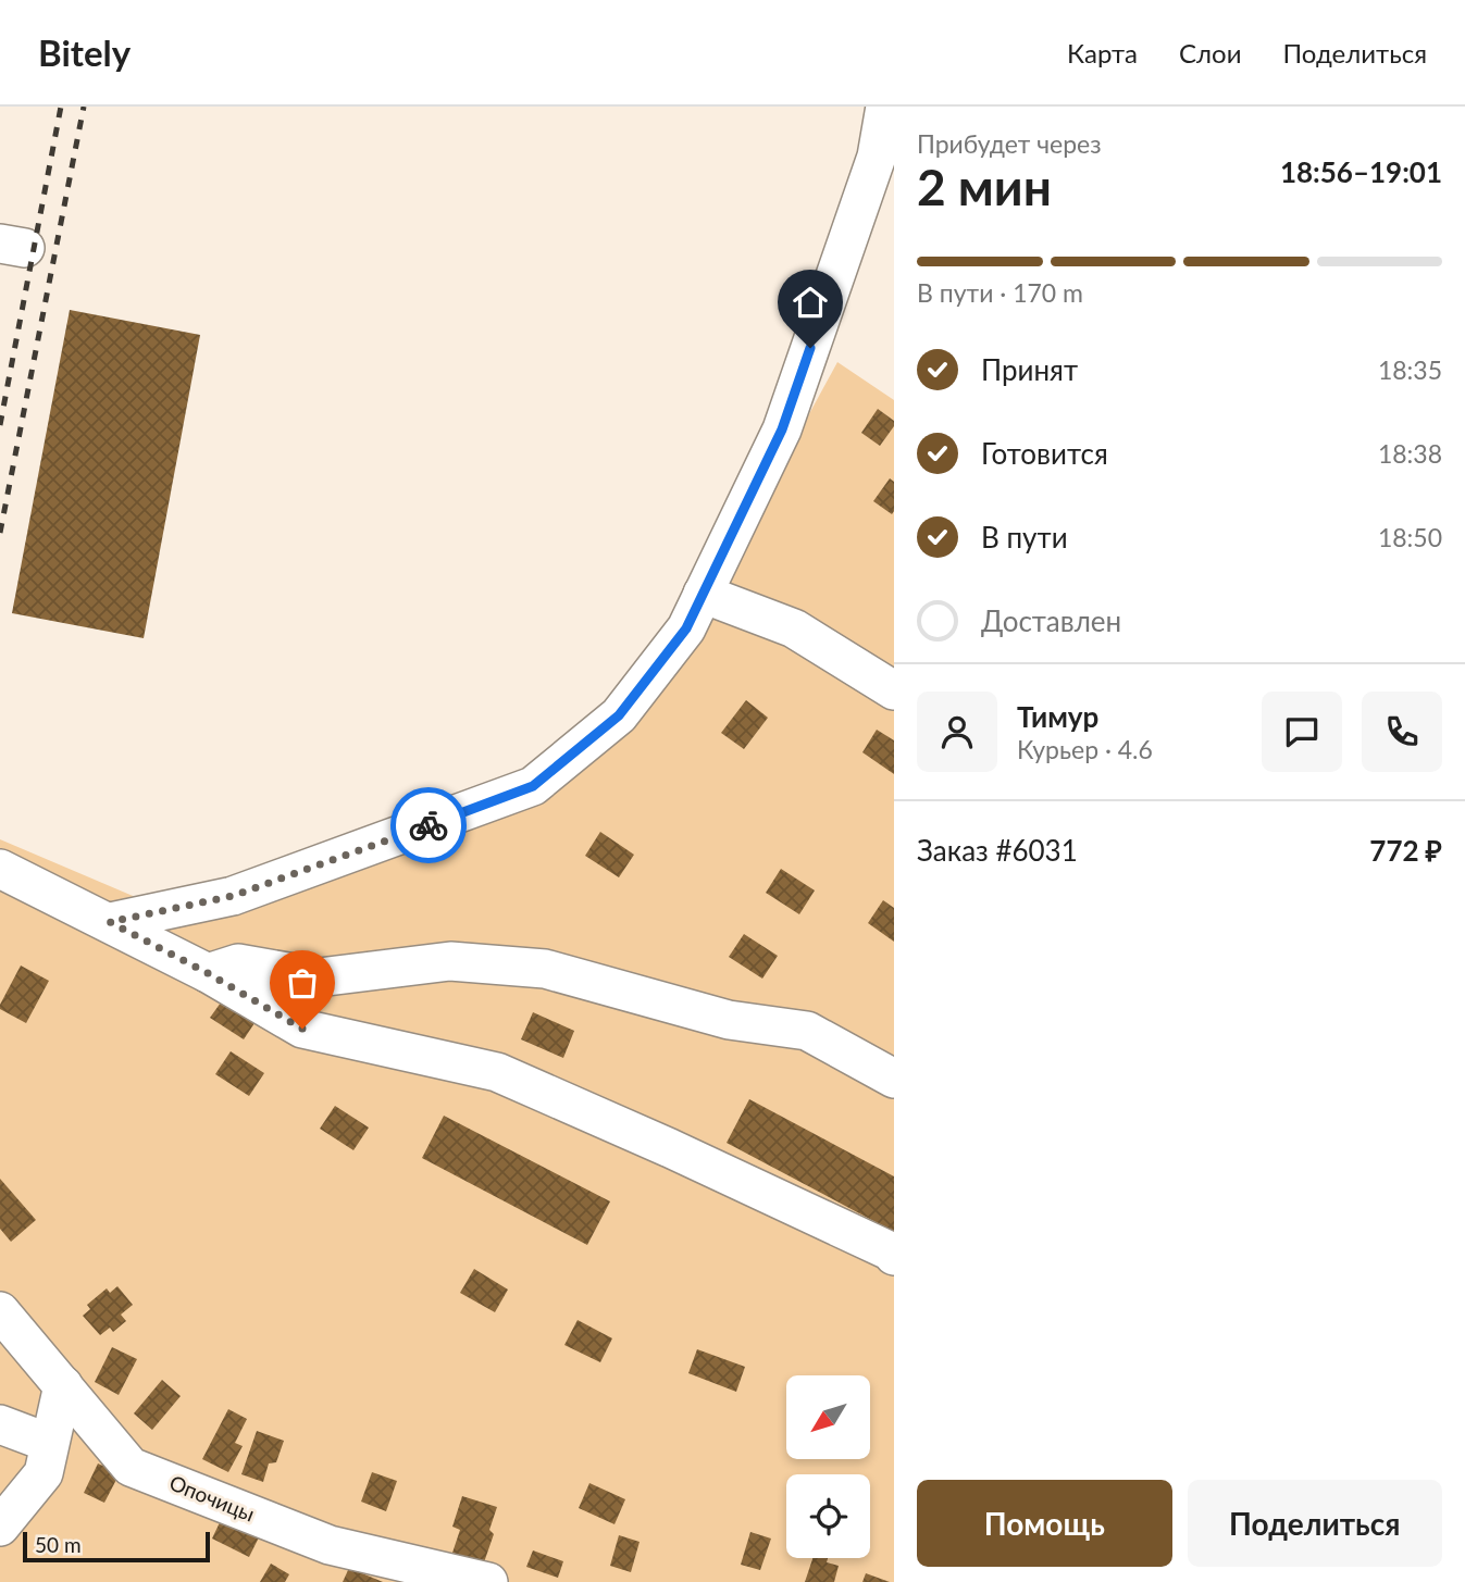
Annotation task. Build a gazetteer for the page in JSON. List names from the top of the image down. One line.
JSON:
{"streets":{"street":["Опочицы"]},"scale_bar":"50 m","north":"bottom left","page":{"header":"Bitely","nav":["Карта","Слои","Поделиться"],"heading":["2 мин","Прибудет через","18:56–19:01"],"panel":["Тимур","Курьер · 4.6","Заказ #6031","772 ₽"],"bar":"В пути · 170 m","list":[["Принят","18:35"],["Готовится","18:38"],["В пути","18:50"],"Доставлен"],"buttons":["Помощь","Поделиться"],"scale":"50 m"}}
